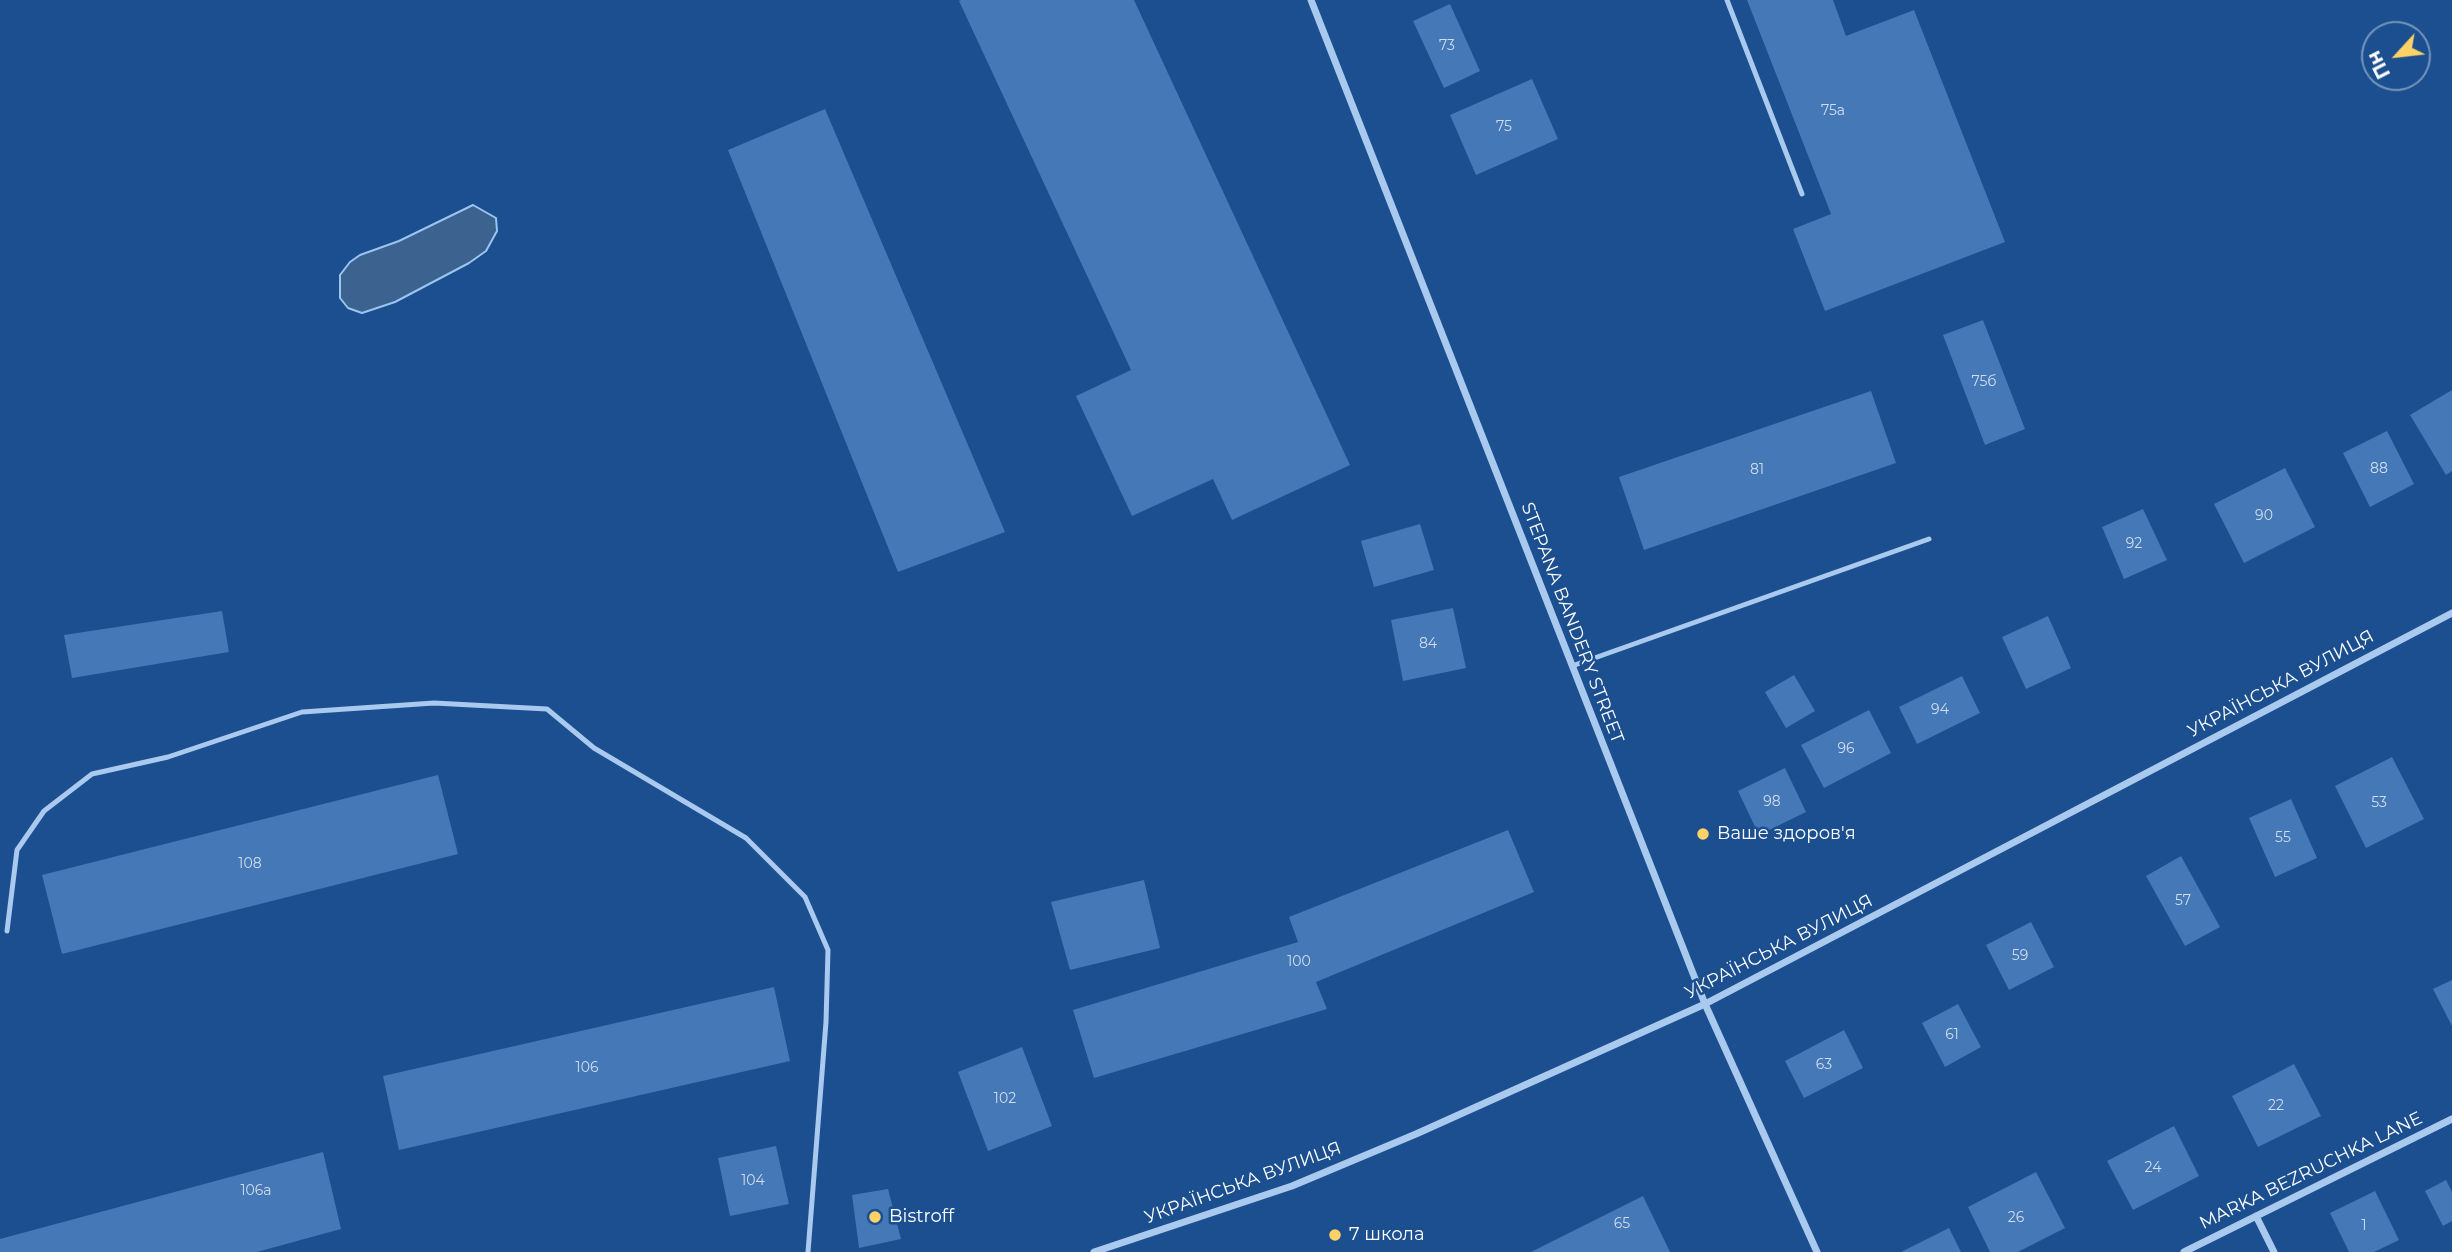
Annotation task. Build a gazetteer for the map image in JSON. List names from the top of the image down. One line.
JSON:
{"streets":{"street":["STEPANA BANDERY STREET","УКРАЇНСЬКА ВУЛИЦЯ","MARKA BEZRUCHKA LANE"]},"crossings":[["STEPANA BANDERY STREET","УКРАЇНСЬКА ВУЛИЦЯ"]],"places":["Ваше здоров'я","Bistroff","7 школа"],"house_numbers":["73","75а","75","75б","88","81","90","92","84","94","96","98","53","55","108","57","59","100","61","63","106","102","22","24","104","106а","26","65","1"],"north":"bottom left"}
